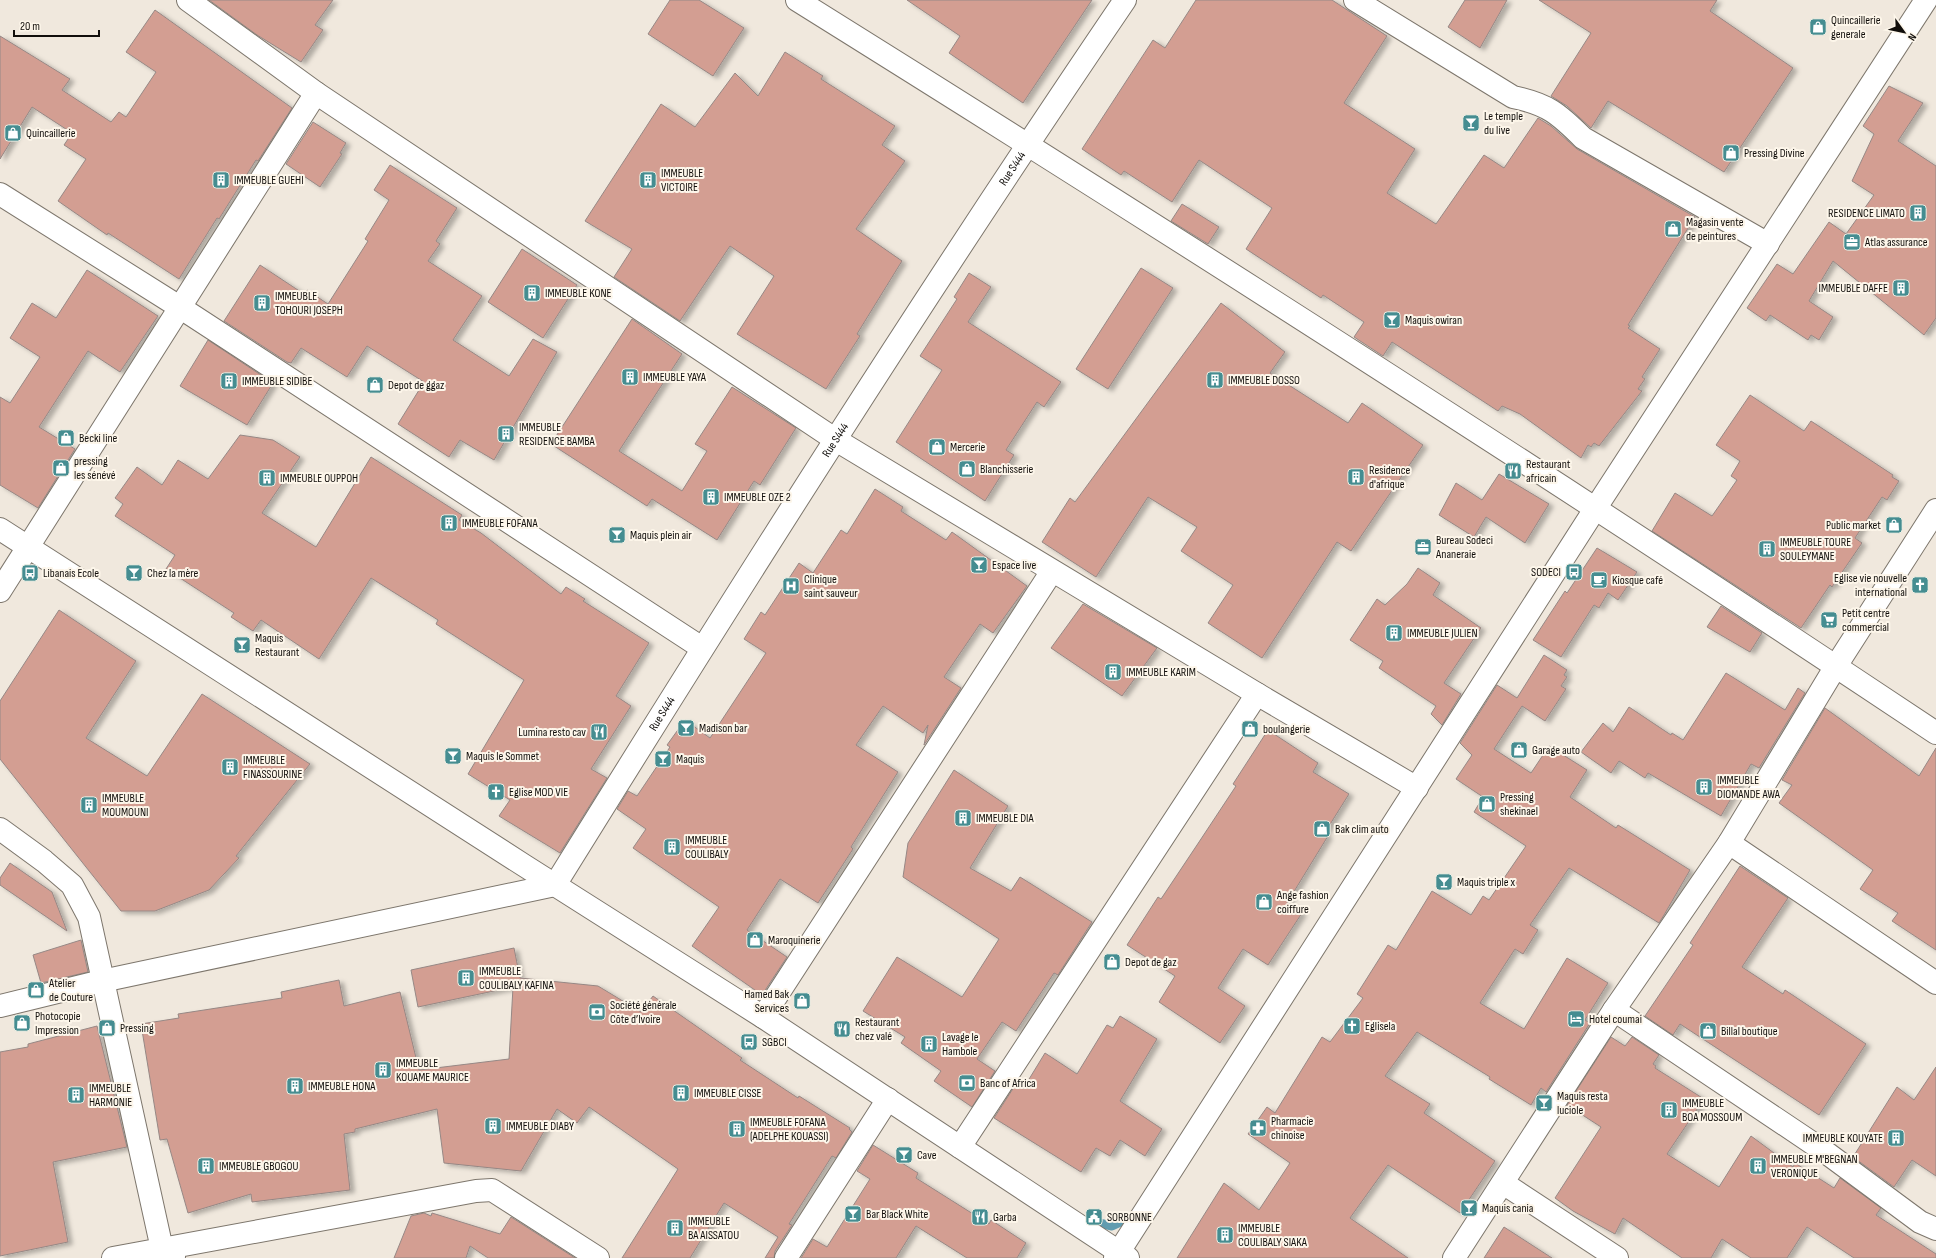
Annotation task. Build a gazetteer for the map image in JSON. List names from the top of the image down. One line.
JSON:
{"streets":{"street":["Rue S444"]},"places":{"shop":["Quincaillerie generale","Quincaillerie","Pressing Divine","Magasin vente de peintures","Depot de ggaz","Becki line","Mercerie","pressing les sénévé","Blanchisserie","Public market","boulangerie","Garage auto","Pressing shekinael","Bak clim auto","Ange fashion coiffure","Maroquinerie","Depot de gaz","Atelier de Couture","Hamed Bak Services","Photocopie Impression","Pressing","Billal boutique"],"bar":["Le temple du live","Maquis owiran","Maquis plein air","Espace live","Chez la mère","Maquis Restaurant","Madison bar","Maquis le Sommet","Maquis","Maquis triple x","Maquis resta luciole","Cave","Maquis cania","Bar Black White"],"building":["IMMEUBLE GUEHI","IMMEUBLE VICTOIRE","RESIDENCE LIMATO","IMMEUBLE DAFFE","IMMEUBLE KONE","IMMEUBLE TOHOURI JOSEPH","IMMEUBLE YAYA","IMMEUBLE DOSSO","IMMEUBLE SIDIBE","IMMEUBLE RESIDENCE BAMBA","Residence d'afrique","IMMEUBLE OUPPOH","IMMEUBLE OZE 2","IMMEUBLE FOFANA","IMMEUBLE TOURE SOULEYMANE","IMMEUBLE JULIEN","IMMEUBLE KARIM","IMMEUBLE FINASSOURINE","IMMEUBLE DIOMANDE AWA","IMMEUBLE MOUMOUNI","IMMEUBLE DIA","IMMEUBLE COULIBALY","IMMEUBLE COULIBALY KAFINA","Lavage le Hambole","IMMEUBLE KOUAME MAURICE","IMMEUBLE HONA","IMMEUBLE CISSE","IMMEUBLE HARMONIE","IMMEUBLE BOA MOSSOUM","IMMEUBLE DIABY","IMMEUBLE FOFANA (ADELPHE KOUASSI)","IMMEUBLE KOUYATE","IMMEUBLE GBOGOU","IMMEUBLE M'BEGNAN VERONIQUE","IMMEUBLE BA AISSATOU","IMMEUBLE COULIBALY SIAKA"],"office":["Atlas assurance","Bureau Sodeci Ananeraie"],"restaurant":["Restaurant africain","Lumina resto cav","Restaurant chez valé","Garba"],"bus stop":["SODECI","Libanais Ecole","SGBCI"],"cafe":["Kiosque café"],"church":["Eglise vie nouvelle international","Eglise MOD VIE","Eglisela"],"hospital":["Clinique saint sauveur"],"supermarket":["Petit centre commercial"],"bank":["Société générale Côte d’Ivoire","Banc of Africa"],"hotel":["Hotel coumai"],"pharmacy":["Pharmacie chinoise"],"public building":["SORBONNE"]},"scale_bar":"20 m","north":"bottom right"}
